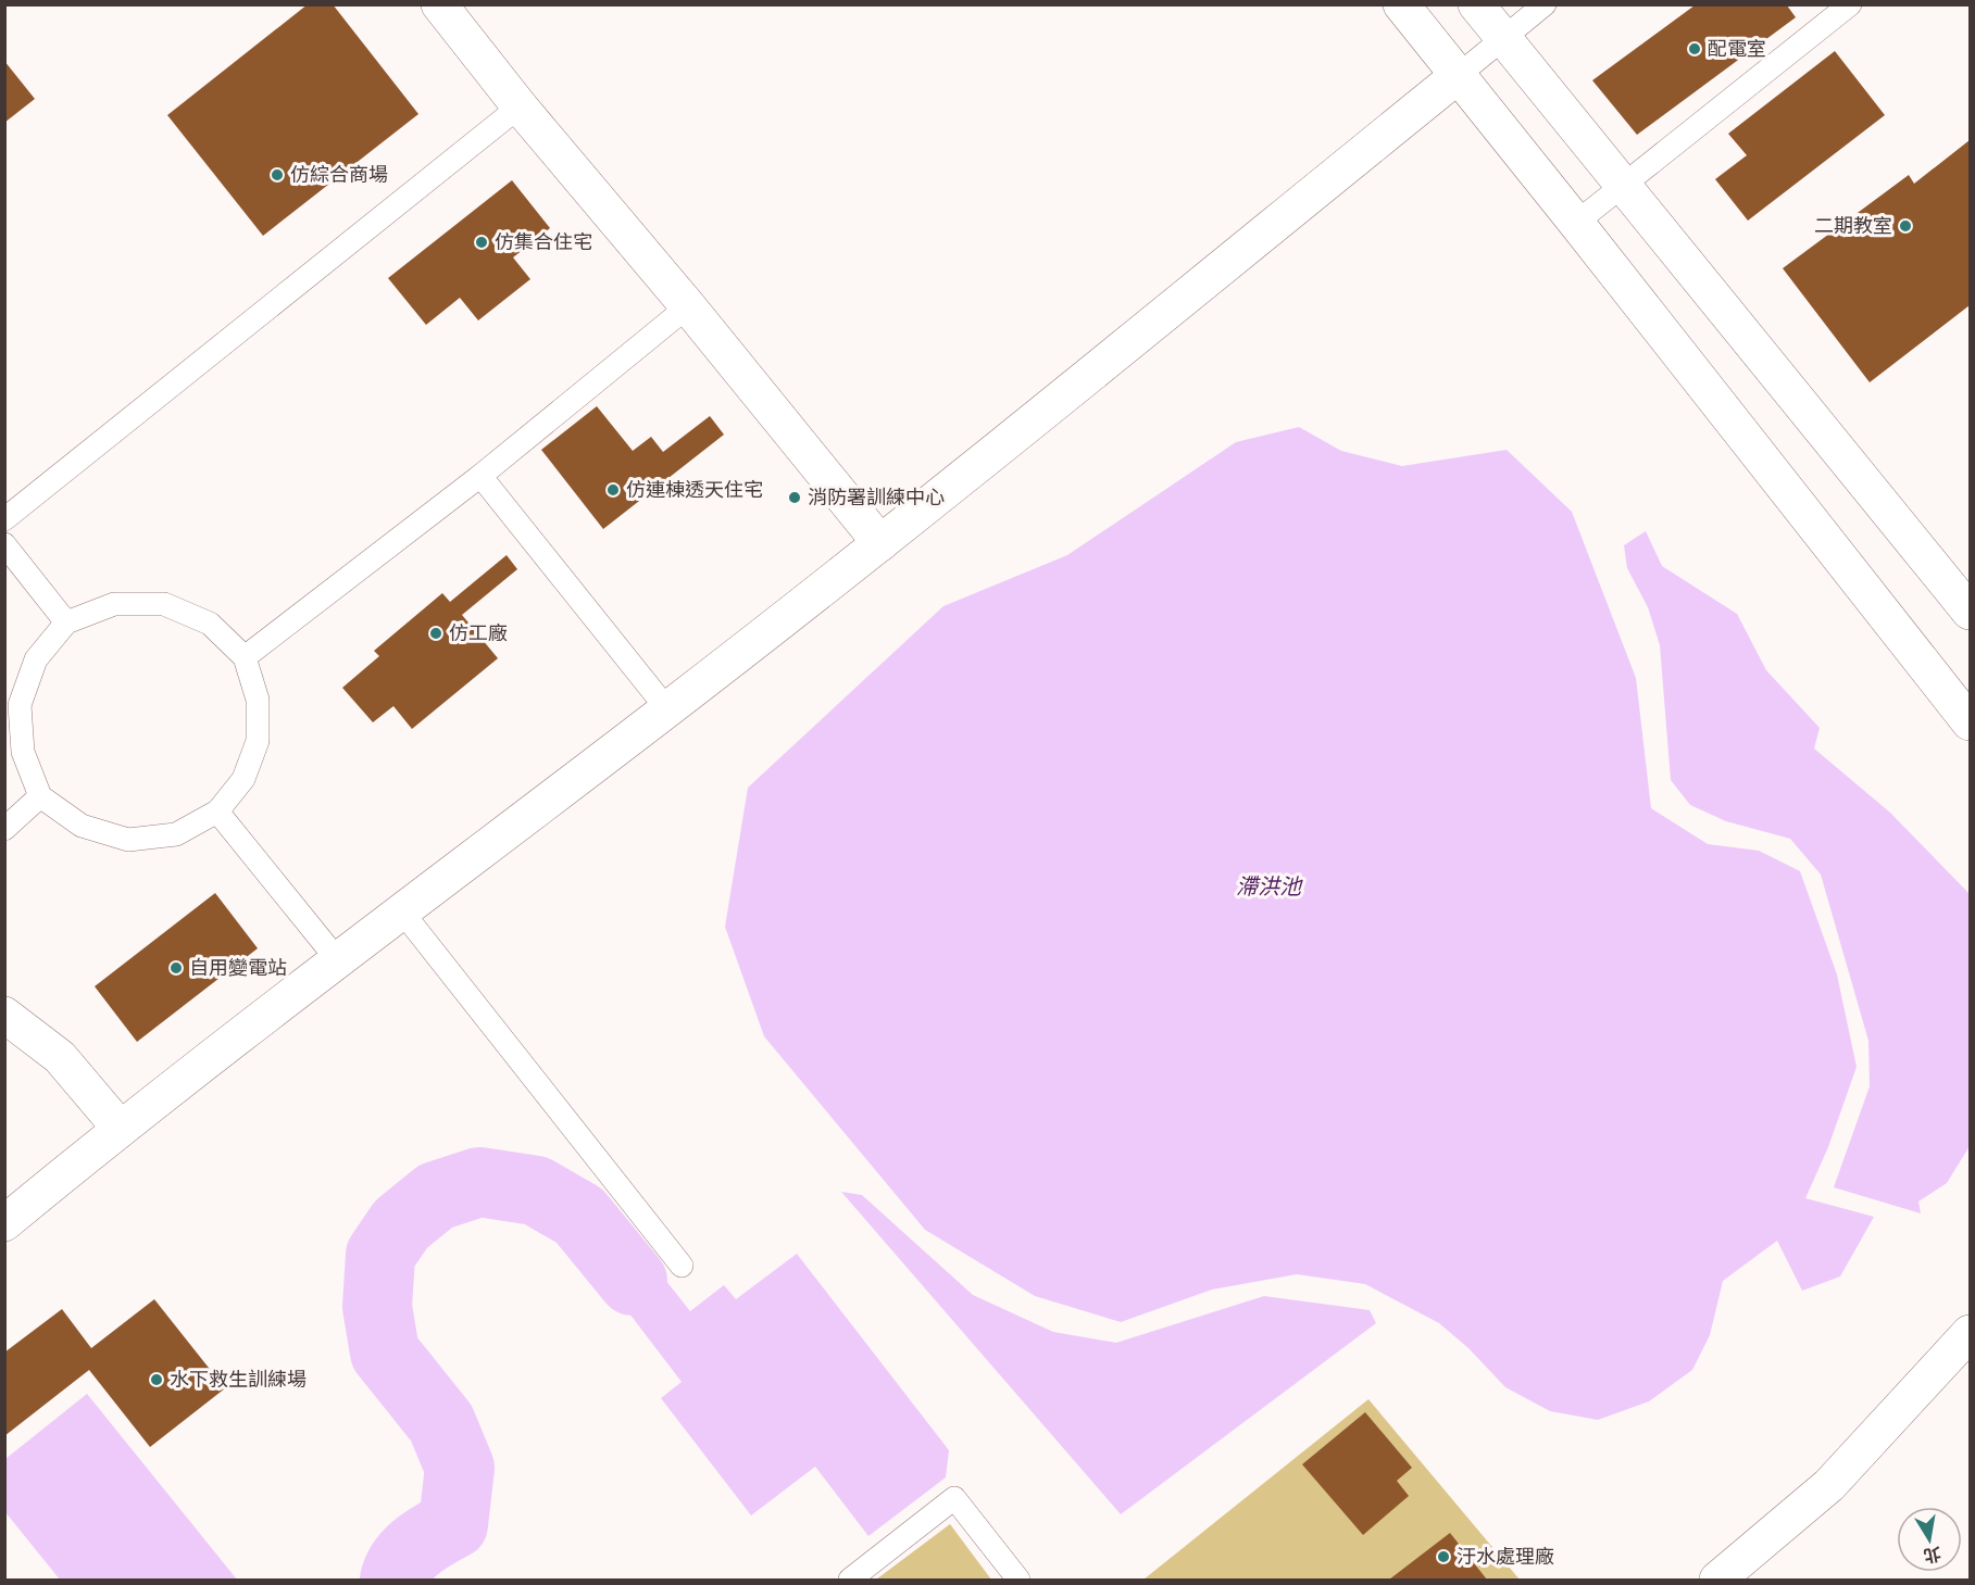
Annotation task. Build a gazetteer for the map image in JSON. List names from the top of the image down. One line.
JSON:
{"water":["滯洪池"],"places":["配電室","仿綜合商場","二期教室","仿集合住宅","仿連棟透天住宅","消防署訓練中心","仿工廠","自用變電站","水下救生訓練場","汙水處理廠"],"north":"bottom"}
